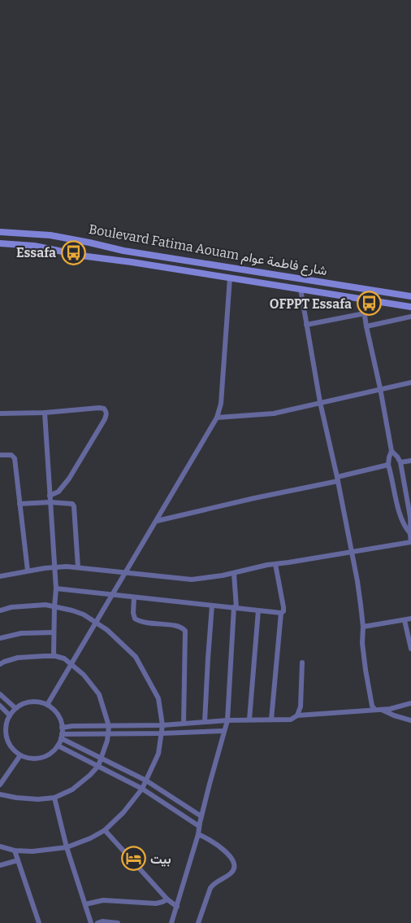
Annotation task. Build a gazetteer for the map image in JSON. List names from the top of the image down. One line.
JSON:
{"streets":{"main road":["Boulevard Fatima Aouam شارع فاطمة عوام"]},"places":{"bus stop":["Essafa","OFPPT Essafa"],"hotel":["بيت"]}}
